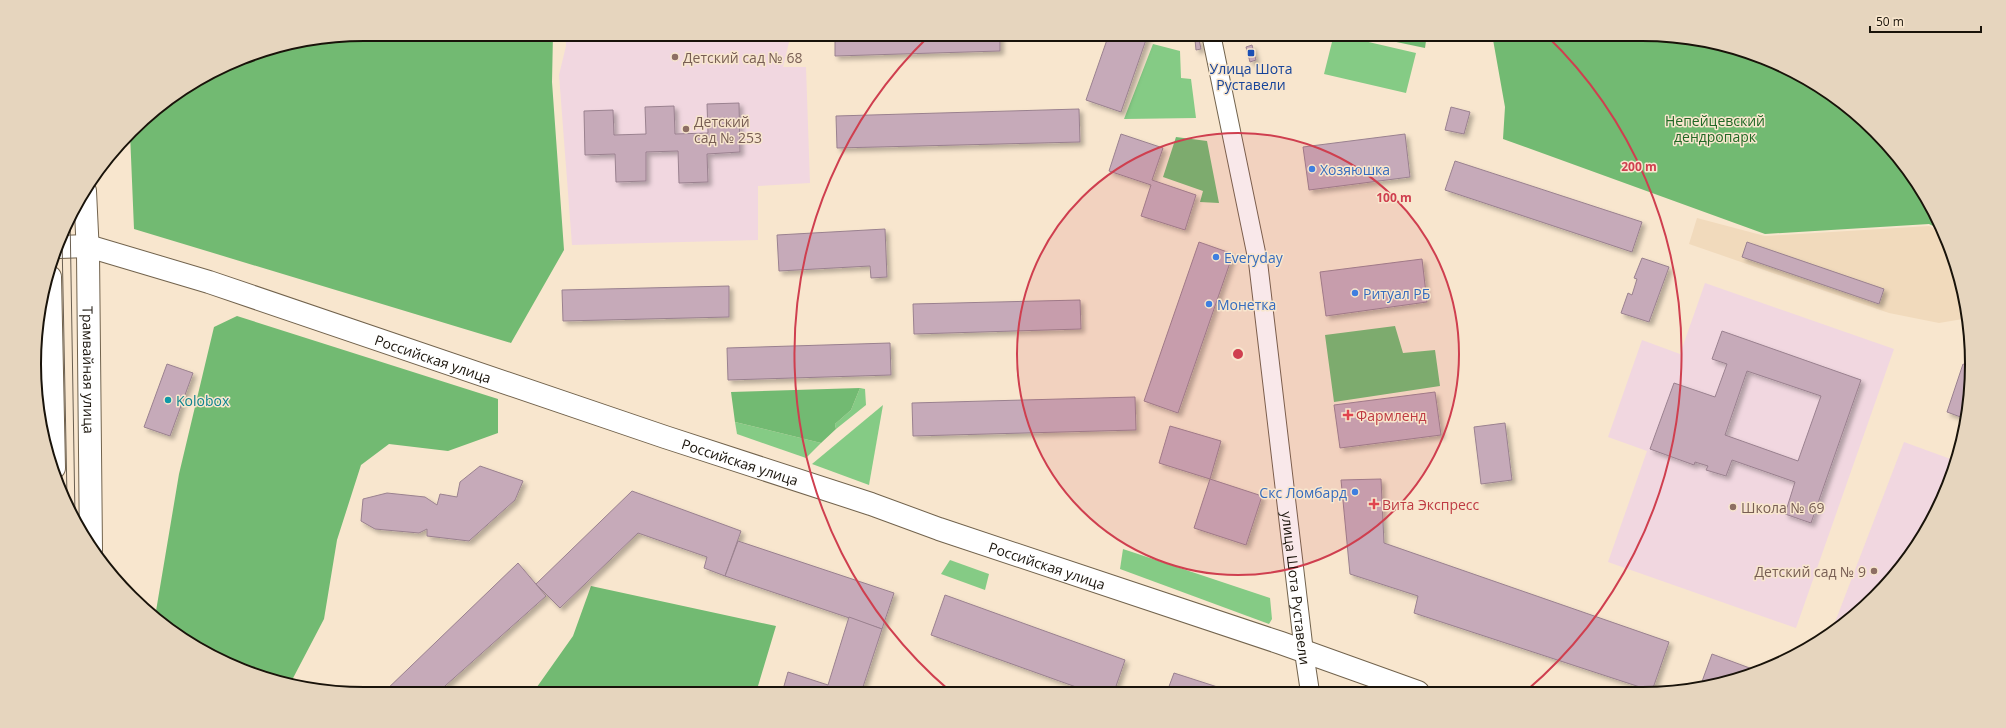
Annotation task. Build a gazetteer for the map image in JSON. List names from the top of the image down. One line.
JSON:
{"streets":{"main road":["Российская улица","Трамвайная улица"],"street":["улица Шота Руставели"]},"crossings":[["Российская улица","Трамвайная улица"],["Российская улица","улица Шота Руставели"]],"parks":["Непейцевский дендропарк"],"places":{"transit":["Улица Шота Руставели"],"other":["Детский сад № 68","Детский сад № 253","Хозяюшка","Everyday","Ритуал РБ","Монетка","Kolobox","Скс Ломбард","Школа № 69","Детский сад № 9"],"health":["Фармленд","Вита Экспресс"]},"scale_bar":"50 m","rings":["200 m","100 m"]}
